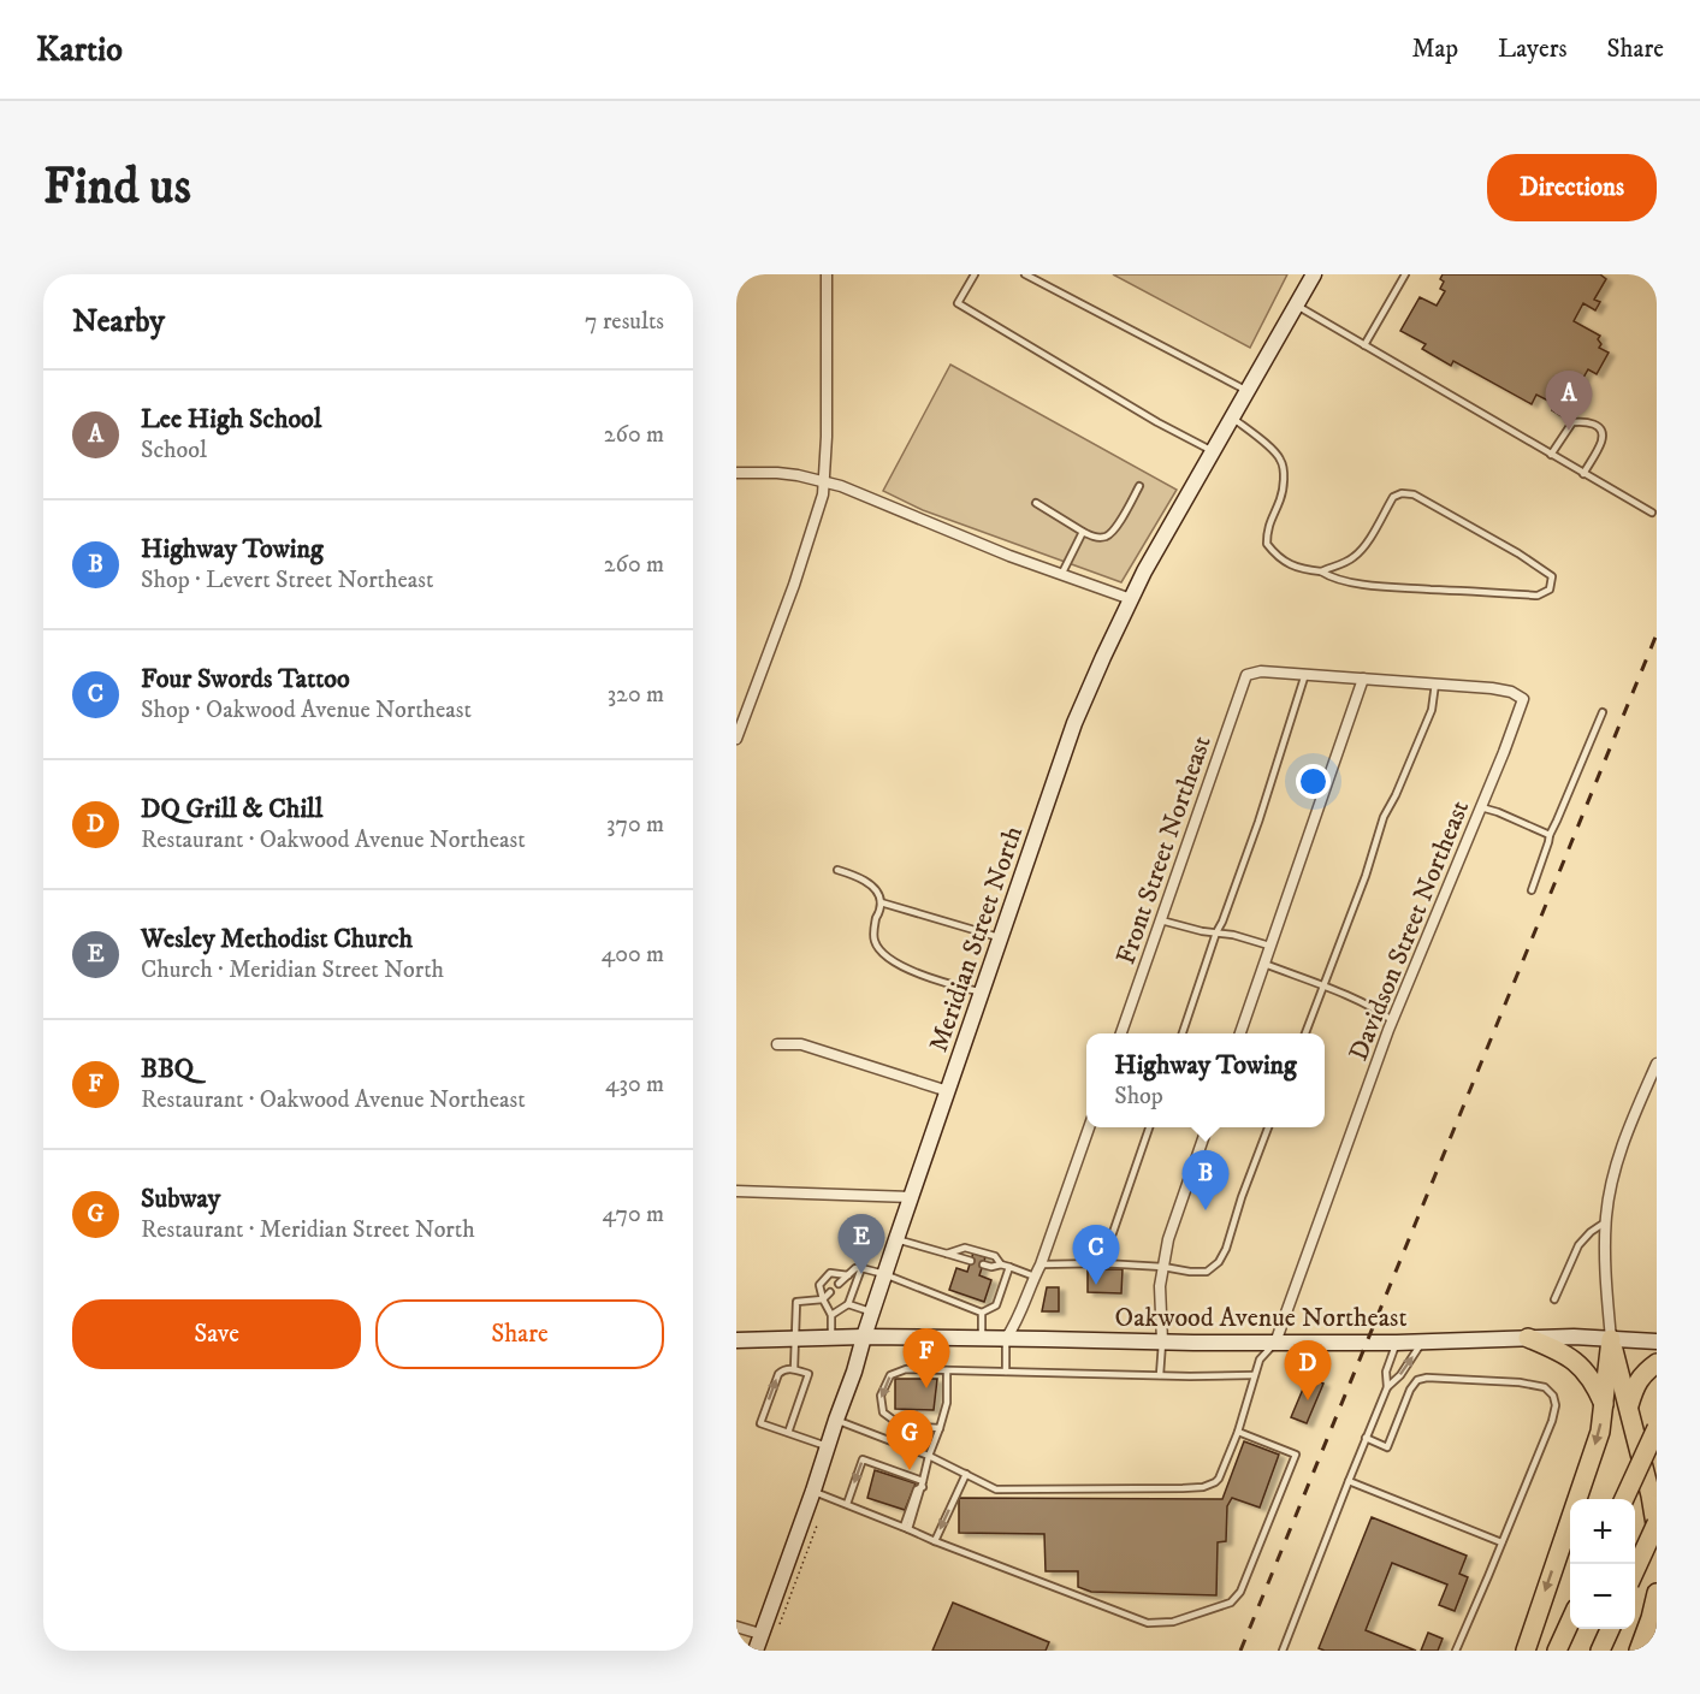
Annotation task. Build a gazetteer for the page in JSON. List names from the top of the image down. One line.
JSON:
{"streets":{"street":["Front Street Northeast","Davidson Street Northeast","Meridian Street North","Oakwood Avenue Northeast"]},"crossings":[["Davidson Street Northeast","Oakwood Avenue Northeast"],["Meridian Street North","Oakwood Avenue Northeast"]],"page":{"header":"Kartio","nav":["Map","Layers","Share"],"buttons":["Directions",["Save","Share"]],"title":"Find us","heading":["Nearby","7 results"],"list":[{"mark":"A","name":"Lee High School","note":"School","value":"260 m"},{"mark":"B","name":"Highway Towing","note":"Shop · Levert Street Northeast","value":"260 m"},{"mark":"C","name":"Four Swords Tattoo","note":"Shop · Oakwood Avenue Northeast","value":"320 m"},{"mark":"D","name":"DQ Grill & Chill","note":"Restaurant · Oakwood Avenue Northeast","value":"370 m"},{"mark":"E","name":"Wesley Methodist Church","note":"Church · Meridian Street North","value":"400 m"},{"mark":"F","name":"BBQ","note":"Restaurant · Oakwood Avenue Northeast","value":"430 m"},{"mark":"G","name":"Subway","note":"Restaurant · Meridian Street North","value":"470 m"}],"pins":["A","B","E","C","F","D","G"],"popup":["Highway Towing","Shop"],"map_buttons":["+","−"]}}
